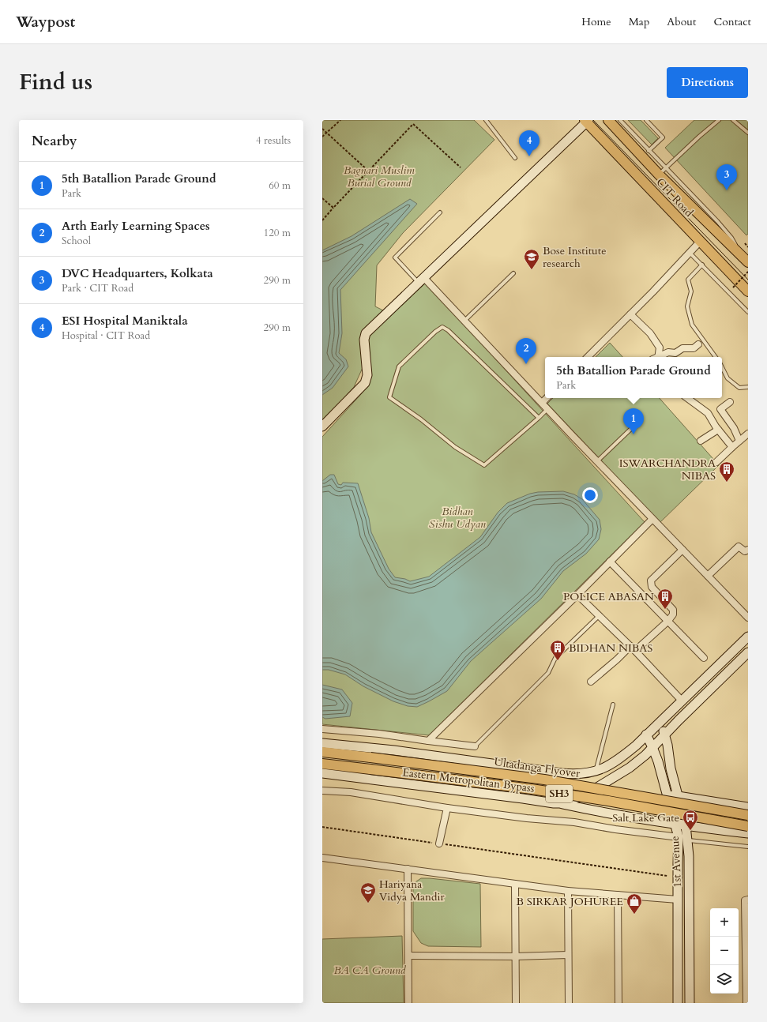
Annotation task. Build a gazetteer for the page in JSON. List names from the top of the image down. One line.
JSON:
{"streets":{"main road":["CIT Road","Ultadanga Flyover","Eastern Metropolitan Bypass","SH3","1st Avenue"]},"crossings":[["Eastern Metropolitan Bypass","1st Avenue"]],"parks":["Bagnari Muslim Burial Ground","Bidhan Sishu Udyan","BA CA Ground"],"places":{"school or university":["Bose Institute research","Hariyana Vidya Mandir"],"building":["ISWARCHANDRA NIBAS","POLICE ABASAN","BIDHAN NIBAS"],"bus stop":["Salt Lake Gate"],"shop":["B SIRKAR JOHUREE"]},"page":{"header":"Waypost","nav":["Home","Map","About","Contact"],"title":"Find us","buttons":"Directions","heading":["Nearby","4 results"],"pins":["4","3","2","1"],"list":[{"mark":"1","name":"5th Batallion Parade Ground","note":"Park","value":"60 m"},{"mark":"2","name":"Arth Early Learning Spaces","note":"School","value":"120 m"},{"mark":"3","name":"DVC Headquarters, Kolkata","note":"Park · CIT Road","value":"290 m"},{"mark":"4","name":"ESI Hospital Maniktala","note":"Hospital · CIT Road","value":"290 m"}],"popup":["5th Batallion Parade Ground","Park"],"map_buttons":["+","−"]}}
